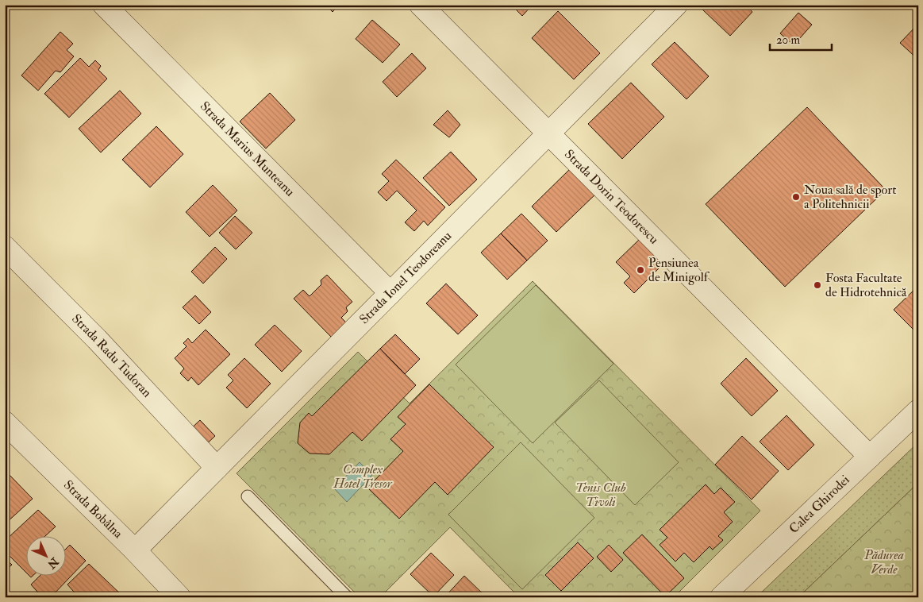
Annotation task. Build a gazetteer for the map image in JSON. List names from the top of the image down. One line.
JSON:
{"streets":{"street":["Strada Marius Munteanu","Strada Dorin Teodorescu","Strada Ionel Teodoreanu","Strada Radu Tudoran","Calea Ghirodei","Strada Bobâlna"]},"crossings":[["Strada Marius Munteanu","Strada Ionel Teodoreanu"],["Strada Dorin Teodorescu","Strada Ionel Teodoreanu"],["Strada Dorin Teodorescu","Calea Ghirodei"],["Strada Ionel Teodoreanu","Strada Radu Tudoran"],["Strada Ionel Teodoreanu","Strada Bobâlna"]],"parks":["Complex Hotel Tresor","Tenis Club Tivoli","Pădurea Verde"],"places":["Noua sală de sport a Politehnicii","Pensiunea de Minigolf","Fosta Facultate de Hidrotehnică"],"scale_bar":"20 m","north":"bottom right"}
